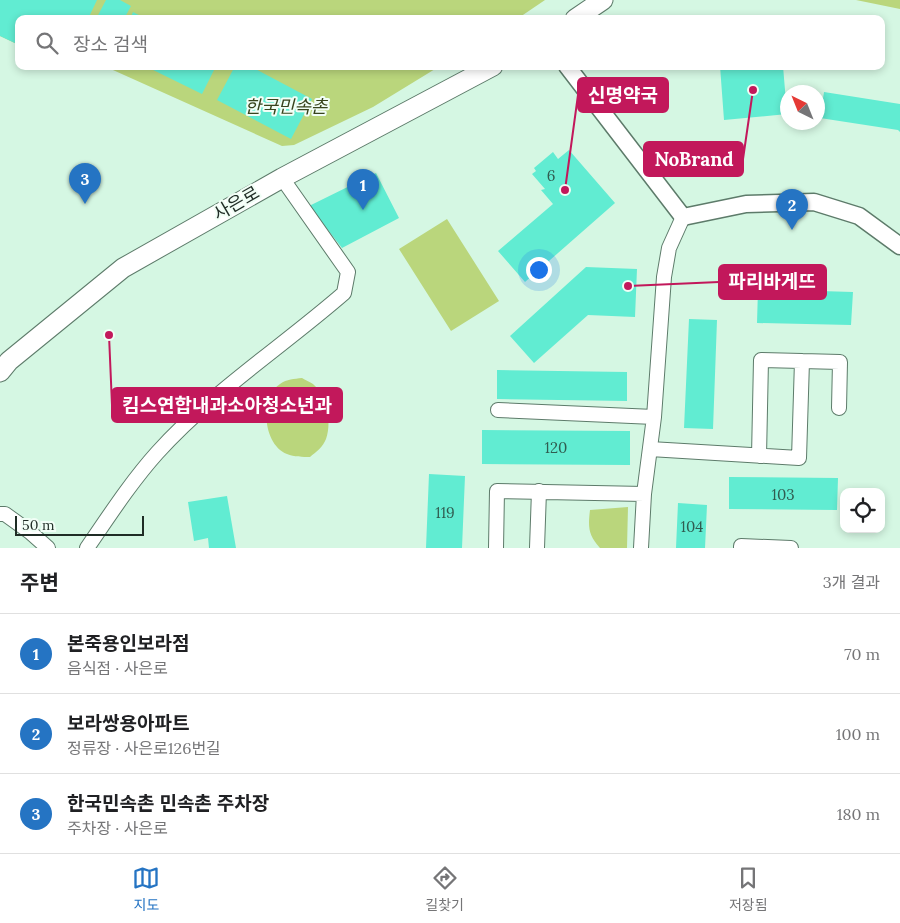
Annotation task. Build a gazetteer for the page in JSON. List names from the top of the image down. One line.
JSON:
{"streets":{"main road":["사은로"]},"parks":["한국민속촌"],"places":["NoBrand","신명약국","파리바게뜨","킴스연합내과소아청소년과"],"house_numbers":["6","120","103","119","104"],"scale_bar":"50 m","north":"top left","page":{"search":"장소 검색","pins":["3","1","2"],"scale":"50 m","heading":["주변","3개 결과"],"list":[{"mark":"1","name":"본죽용인보라점","note":"음식점 · 사은로","value":"70 m"},{"mark":"2","name":"보라쌍용아파트","note":"정류장 · 사은로126번길","value":"100 m"},{"mark":"3","name":"한국민속촌 민속촌 주차장","note":"주차장 · 사은로","value":"180 m"}],"nav":["지도","길찾기","저장됨"]}}
